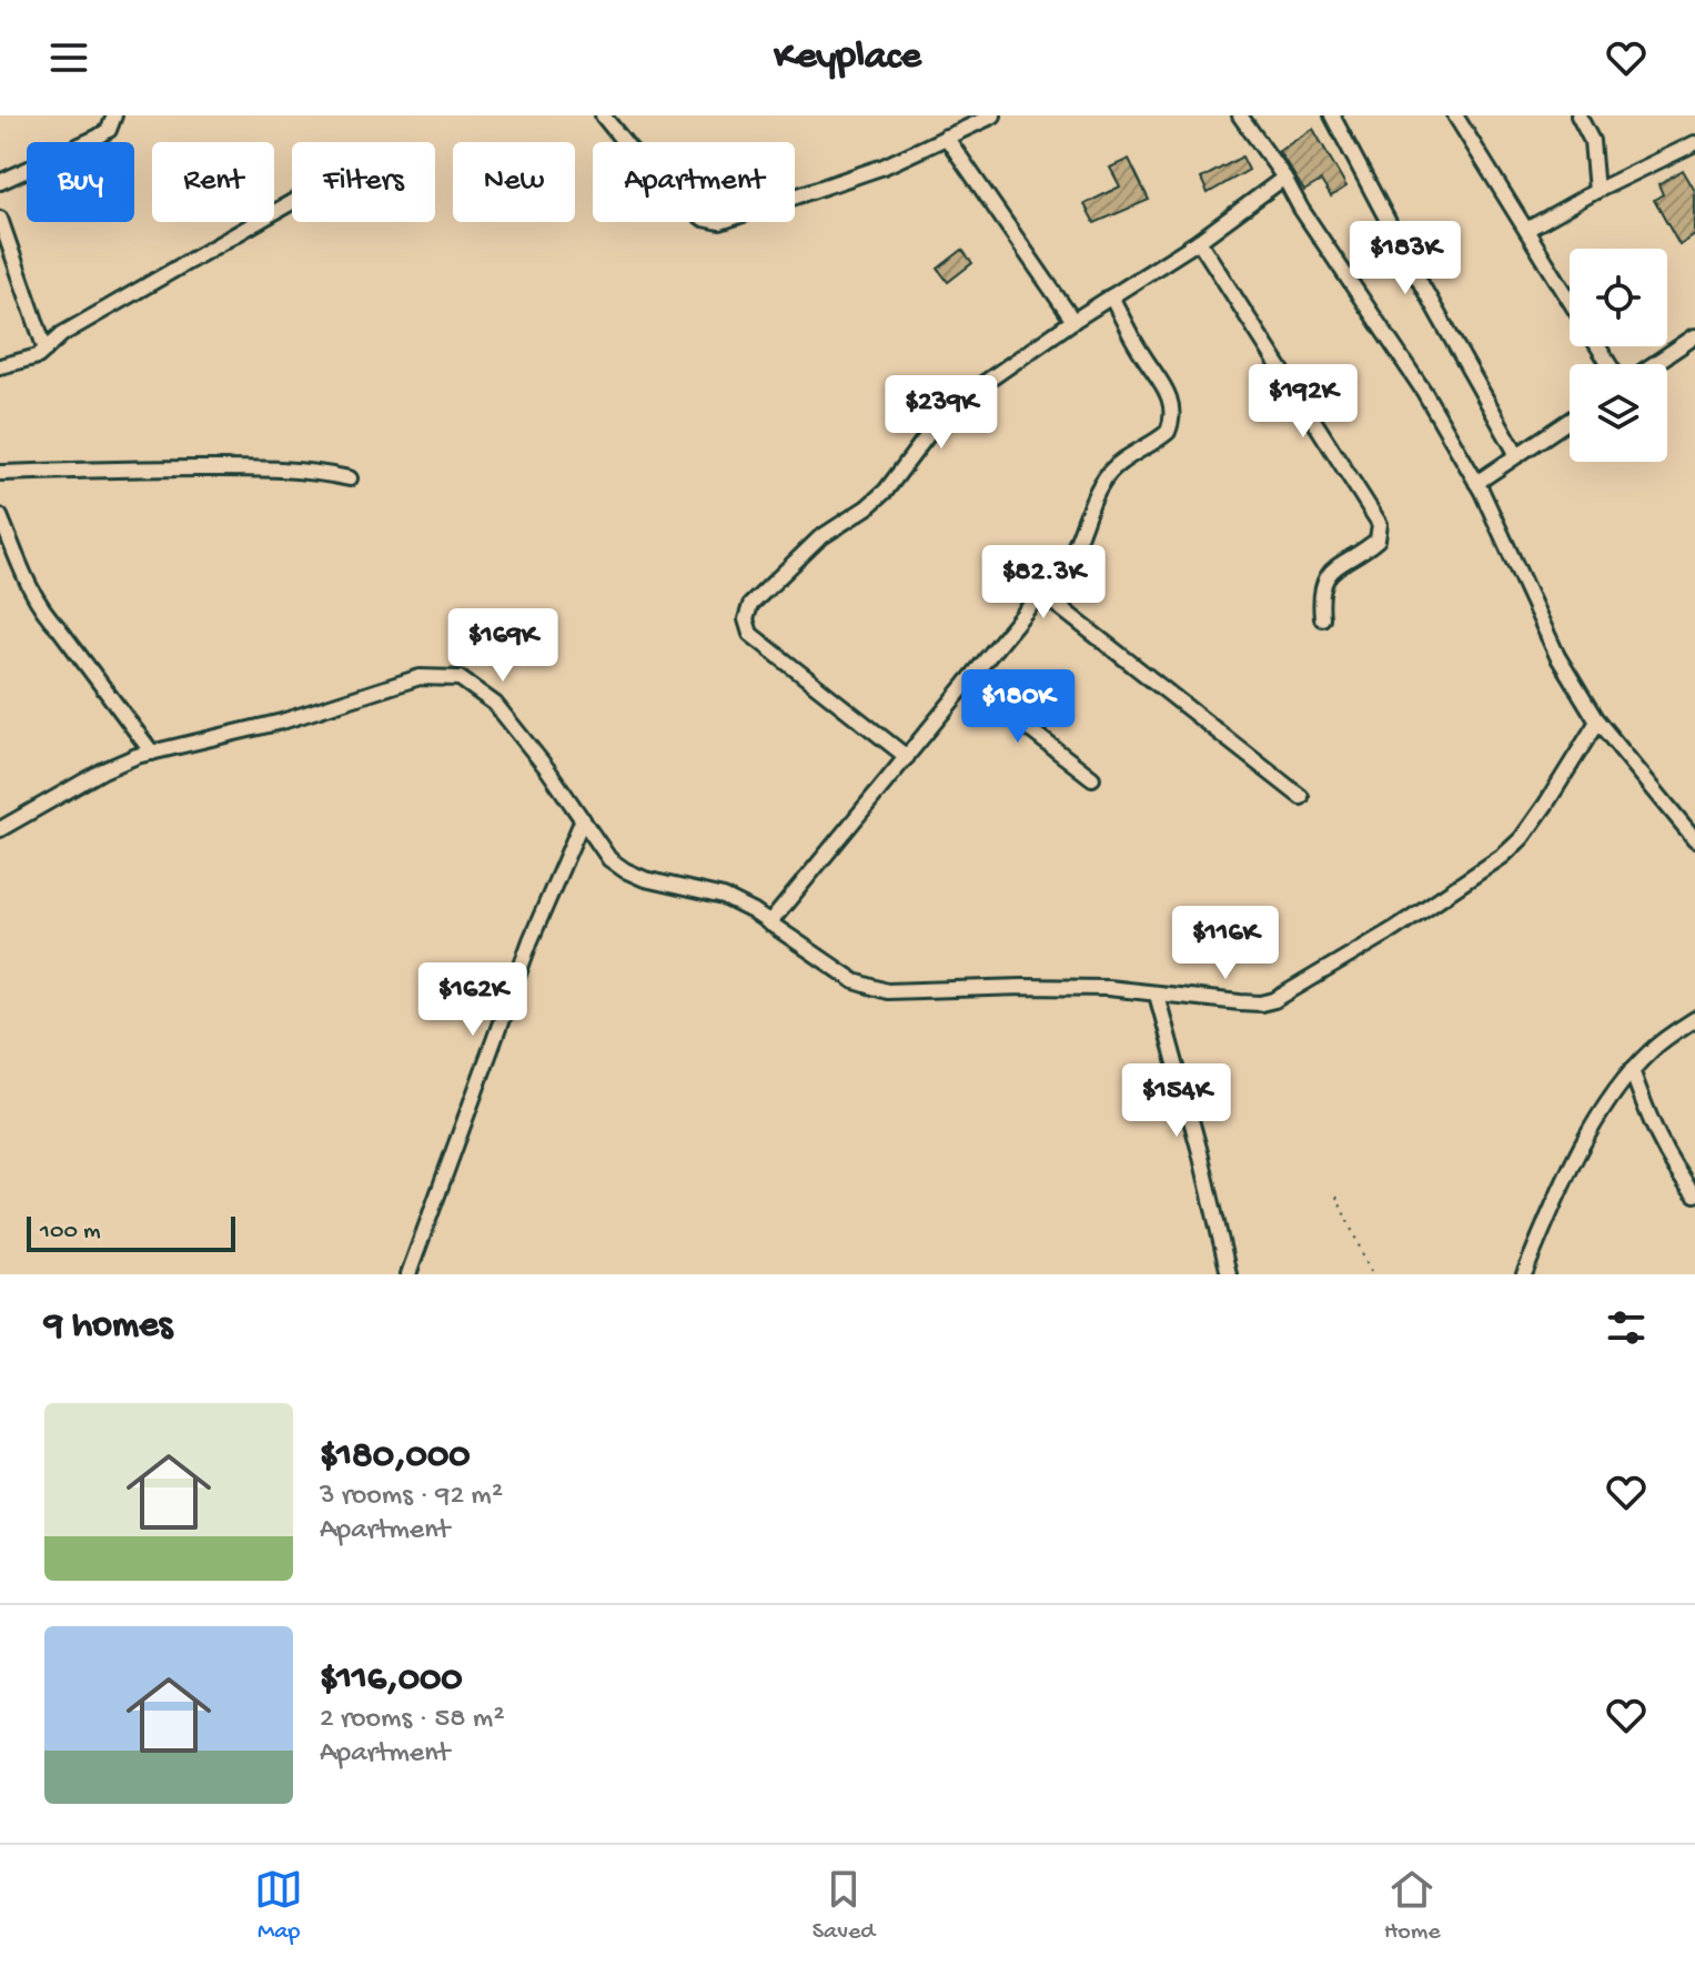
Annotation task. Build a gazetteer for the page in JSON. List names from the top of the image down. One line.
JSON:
{"scale_bar":"100 m","page":{"header":"Keyplace","chip":["Buy","Rent","Filters","New","Apartment"],"price":["$183K","$192K","$239K","$82.3K","$169K","$180K","$116K","$162K","$154K"],"scale":"100 m","heading":"9 homes","list":[{"name":"$180,000","note":"3 rooms · 92 m² · Apartment"},{"name":"$116,000","note":"2 rooms · 58 m² · Apartment"}],"tabs":["Map","Saved","Home"]}}
